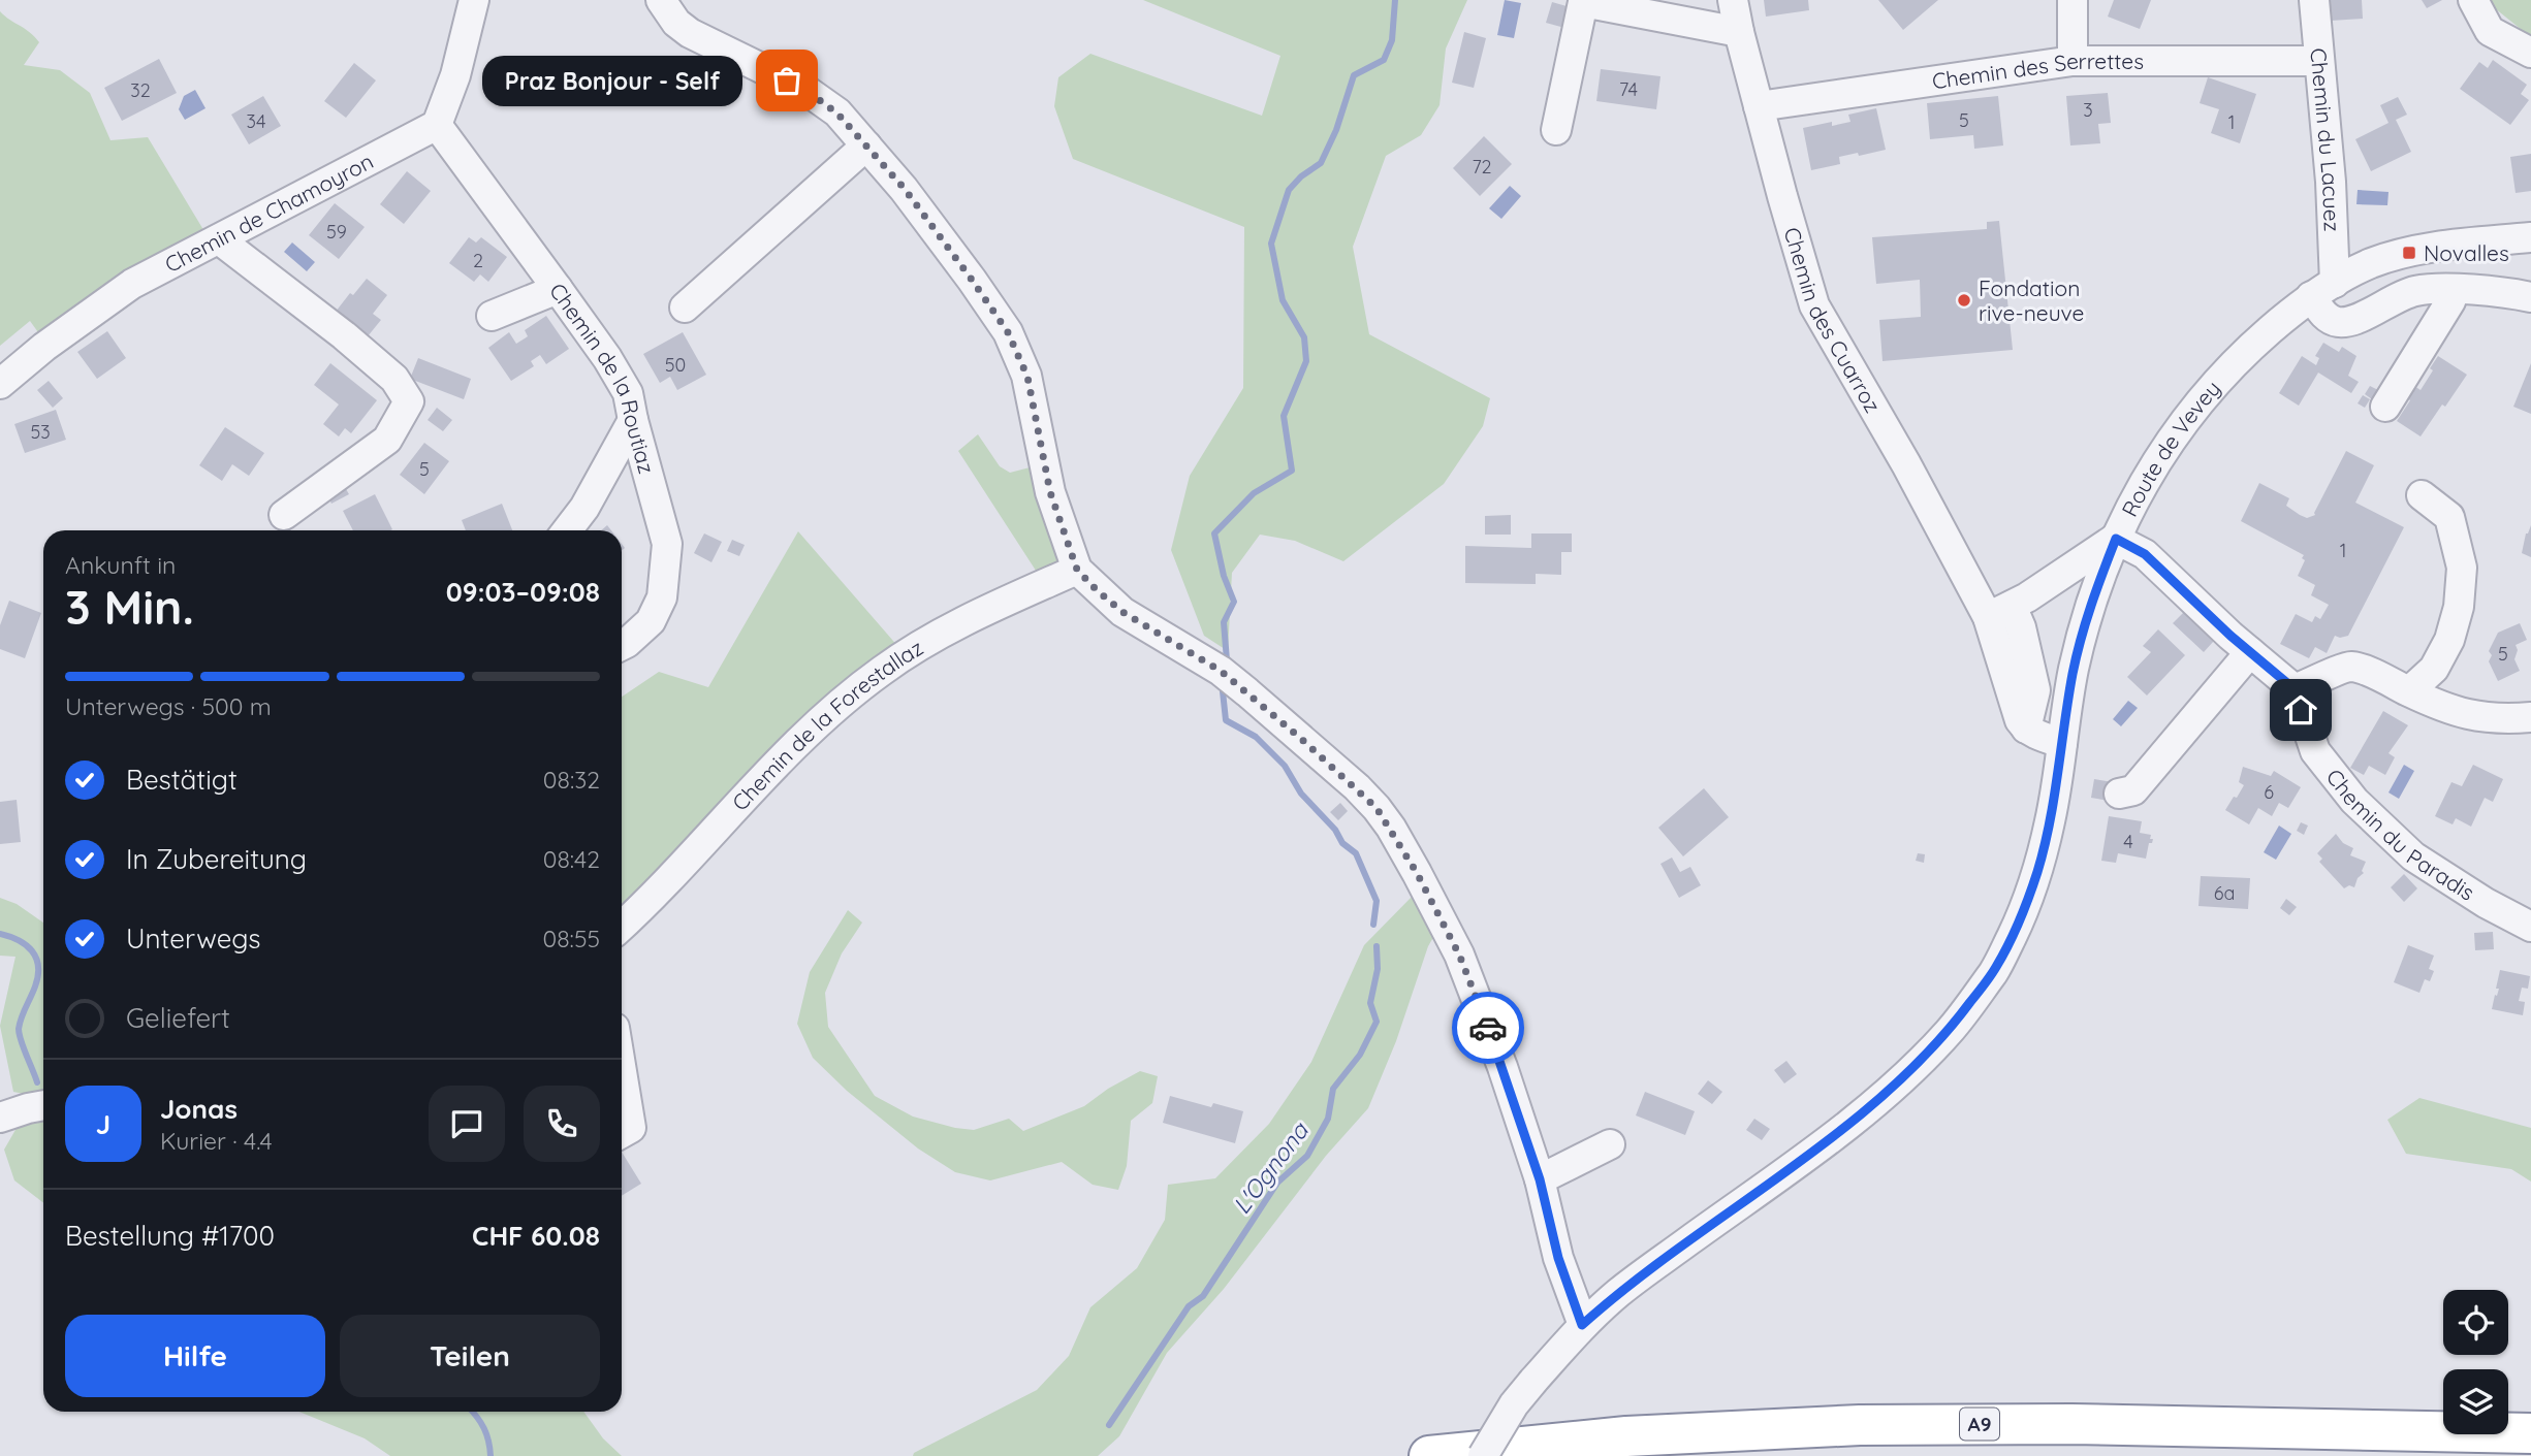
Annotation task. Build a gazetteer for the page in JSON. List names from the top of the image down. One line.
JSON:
{"streets":{"highway":["A9"],"street":["Chemin des Serrettes","Chemin du Lacuez","Chemin de Chamoyron","Chemin des Cuarroz","Chemin de la Routiaz","Route de Vevey","Chemin de la Forestallaz","Chemin du Paradis"]},"crossings":[["Chemin des Serrettes","Chemin du Lacuez"],["Chemin des Serrettes","Chemin des Cuarroz"],["Chemin du Lacuez","Route de Vevey"],["Chemin de Chamoyron","Chemin de la Routiaz"],["Chemin des Cuarroz","Route de Vevey"]],"water":["L'Ognona"],"places":{"other":["Praz Bonjour - Self","Fondation rive-neuve"],"transit":["Novalles"]},"house_numbers":["74","32","3","5","34","1","72","59","2","50","53","5","1","5","6","4","6a"],"page":{"bubble":"Praz Bonjour - Self","heading":["3 Min.","Ankunft in","09:03–09:08"],"panel":["Jonas","Kurier · 4.4","Bestellung #1700","CHF 60.08"],"bar":"Unterwegs · 500 m","list":[["Bestätigt","08:32"],["In Zubereitung","08:42"],["Unterwegs","08:55"],"Geliefert"],"round":"J","buttons":["Hilfe","Teilen"]}}
